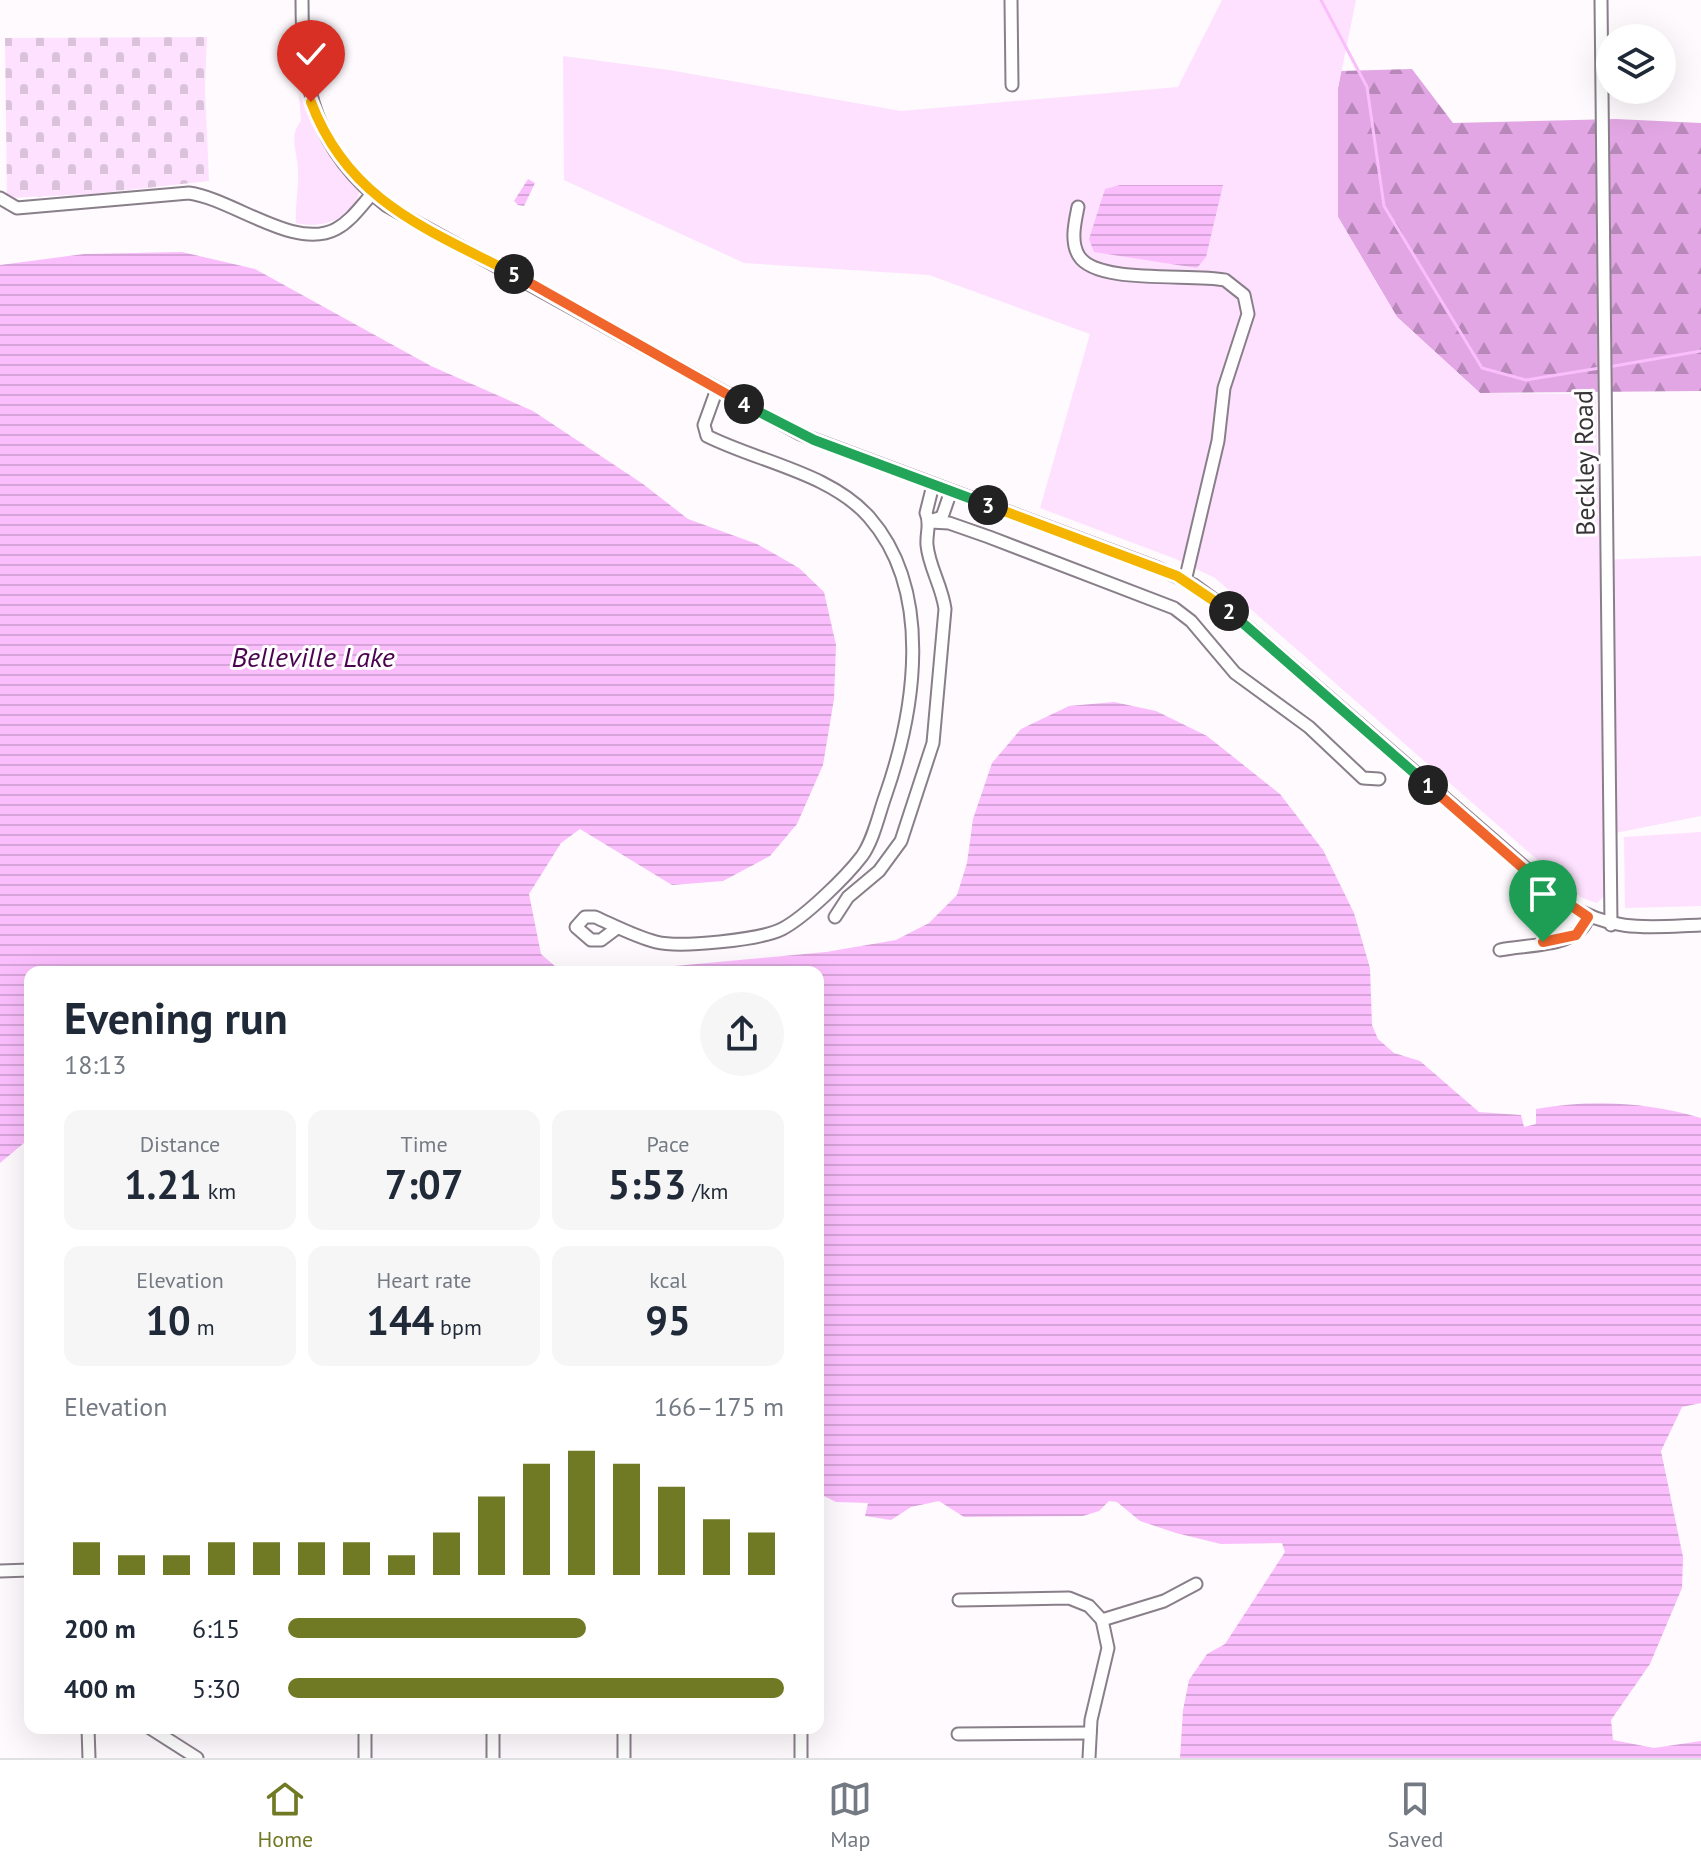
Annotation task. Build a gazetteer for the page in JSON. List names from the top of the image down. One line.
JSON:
{"streets":{"street":["Beckley Road"]},"water":["Belleville Lake"],"page":{"pins":["5","4","3","2","1"],"heading":["Evening run","18:13"],"stats":[["Distance","1.21 km"],["Time","7:07"],["Pace","5:53 /km"],["Elevation","10 m"],["Heart rate","144 bpm"],["kcal","95"]],"chart":["Elevation","166–175 m"],"list":[{"name":"200 m","note":"6:15"},{"name":"400 m","note":"5:30"}],"tabs":["Home","Map","Saved"]}}
